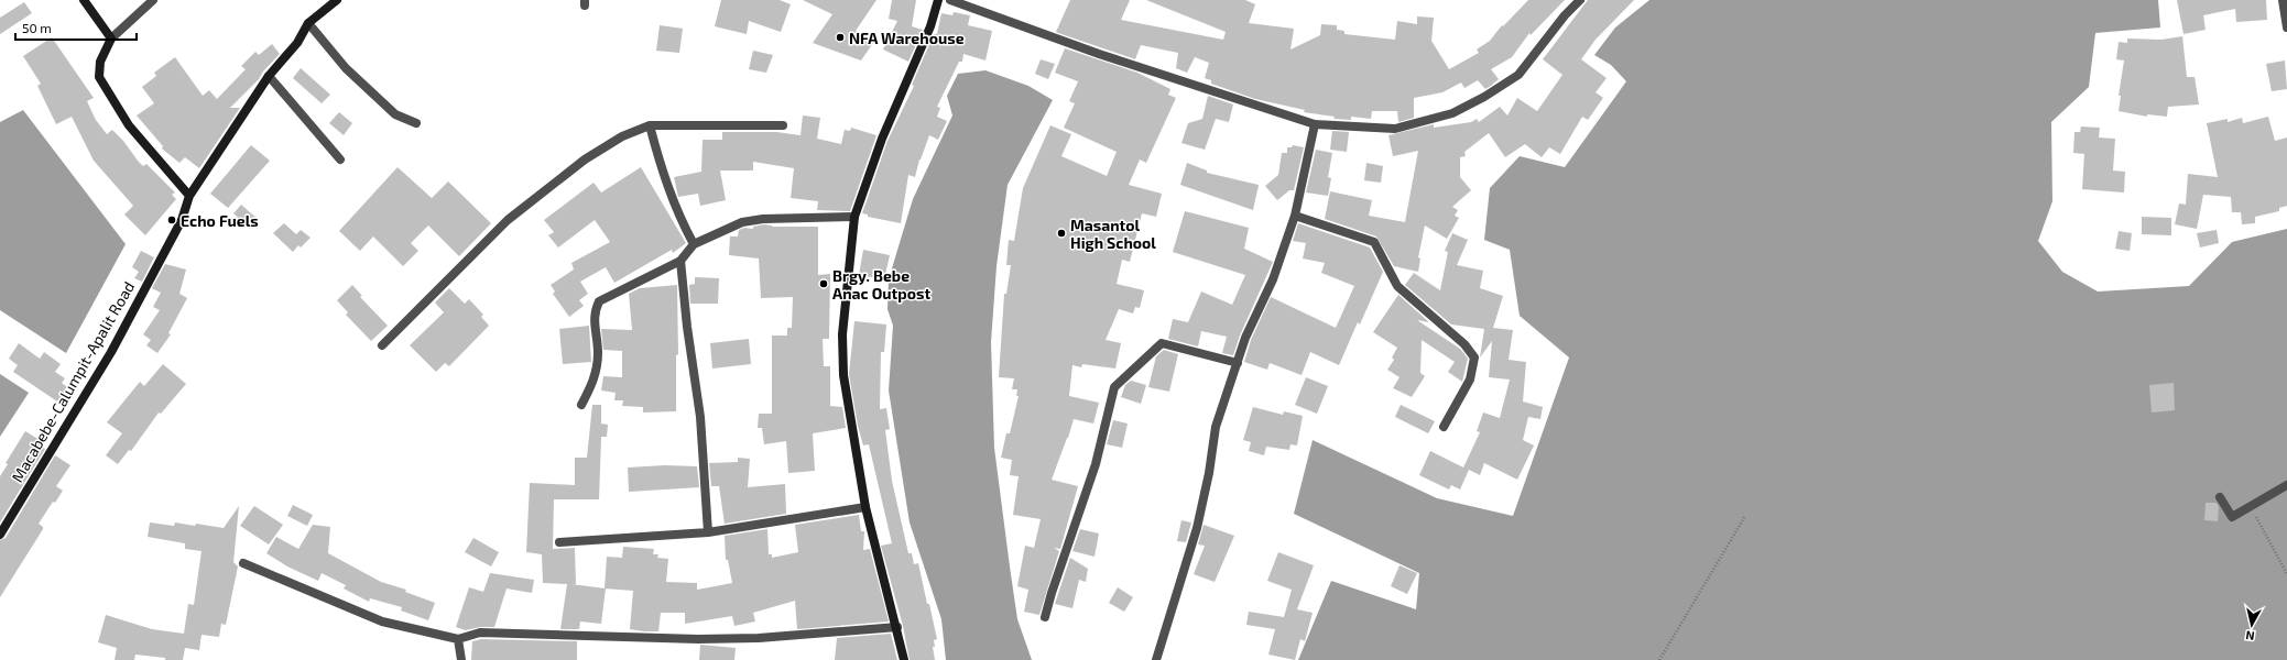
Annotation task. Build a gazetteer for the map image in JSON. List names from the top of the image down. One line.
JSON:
{"streets":{"main road":["Macabebe-Calumpit-Apalit Road"]},"places":["NFA Warehouse","Echo Fuels","Masantol High School","Brgy. Bebe Anac Outpost"],"scale_bar":"50 m","north":"bottom"}
